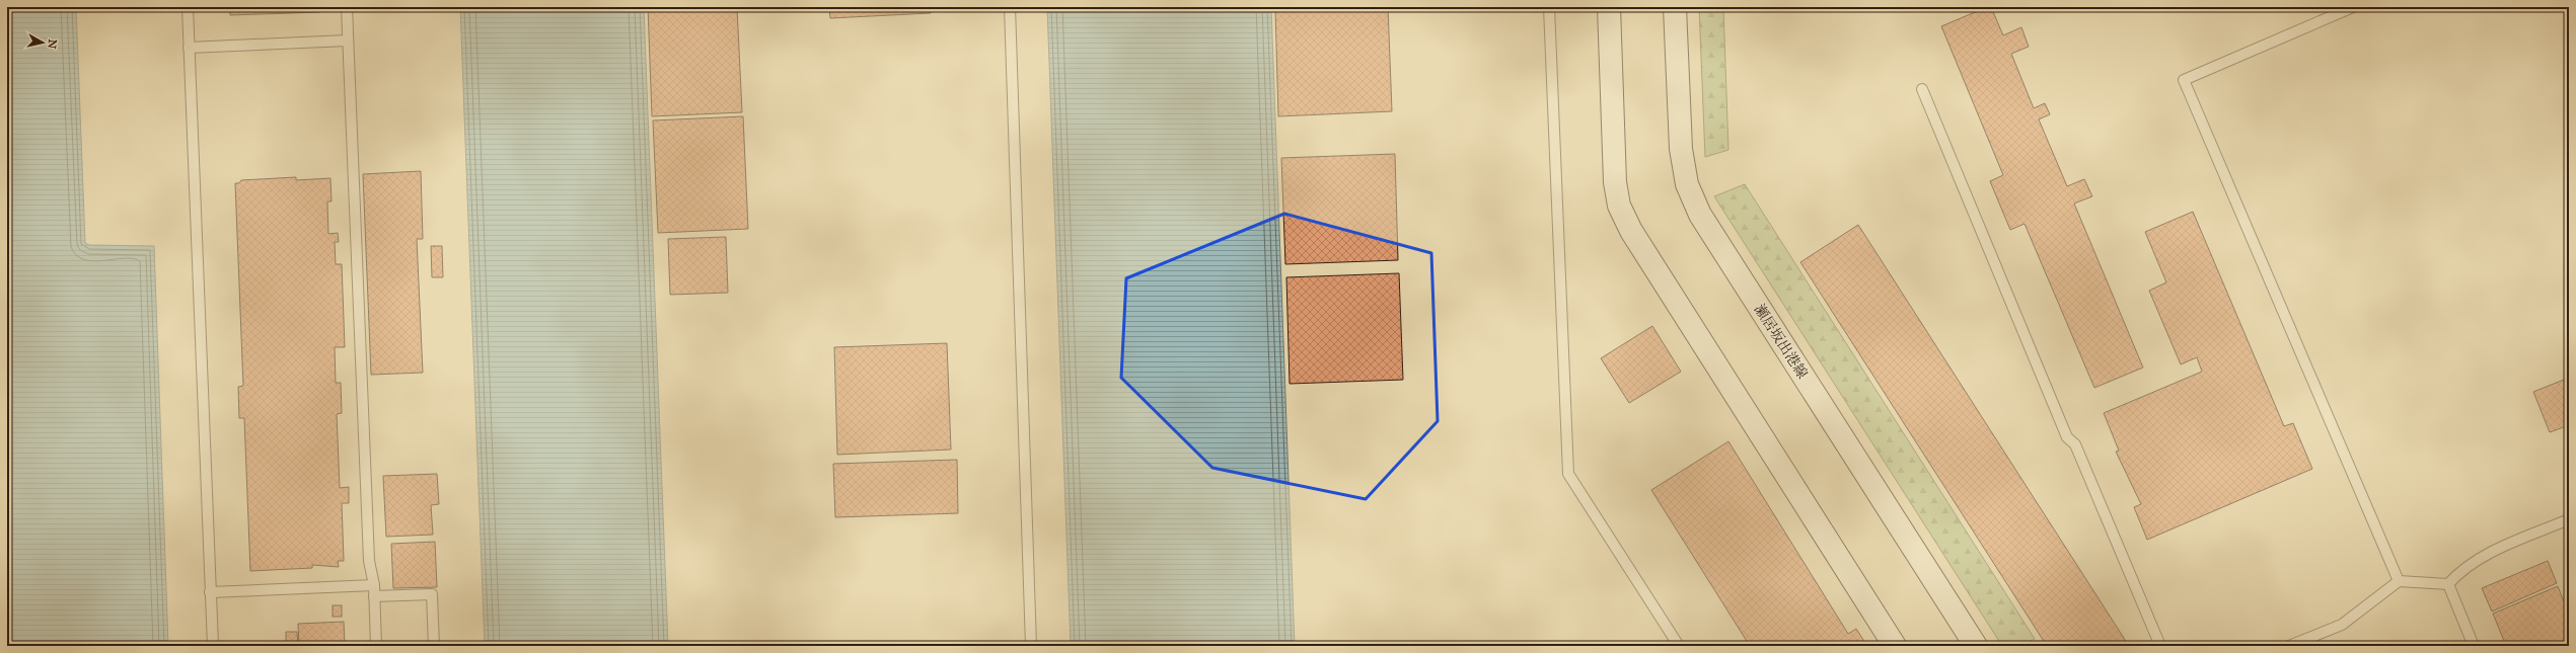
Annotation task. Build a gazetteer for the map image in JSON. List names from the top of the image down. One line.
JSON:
{"streets":{"main road":["瀬居坂出港線"]},"north":"right"}
